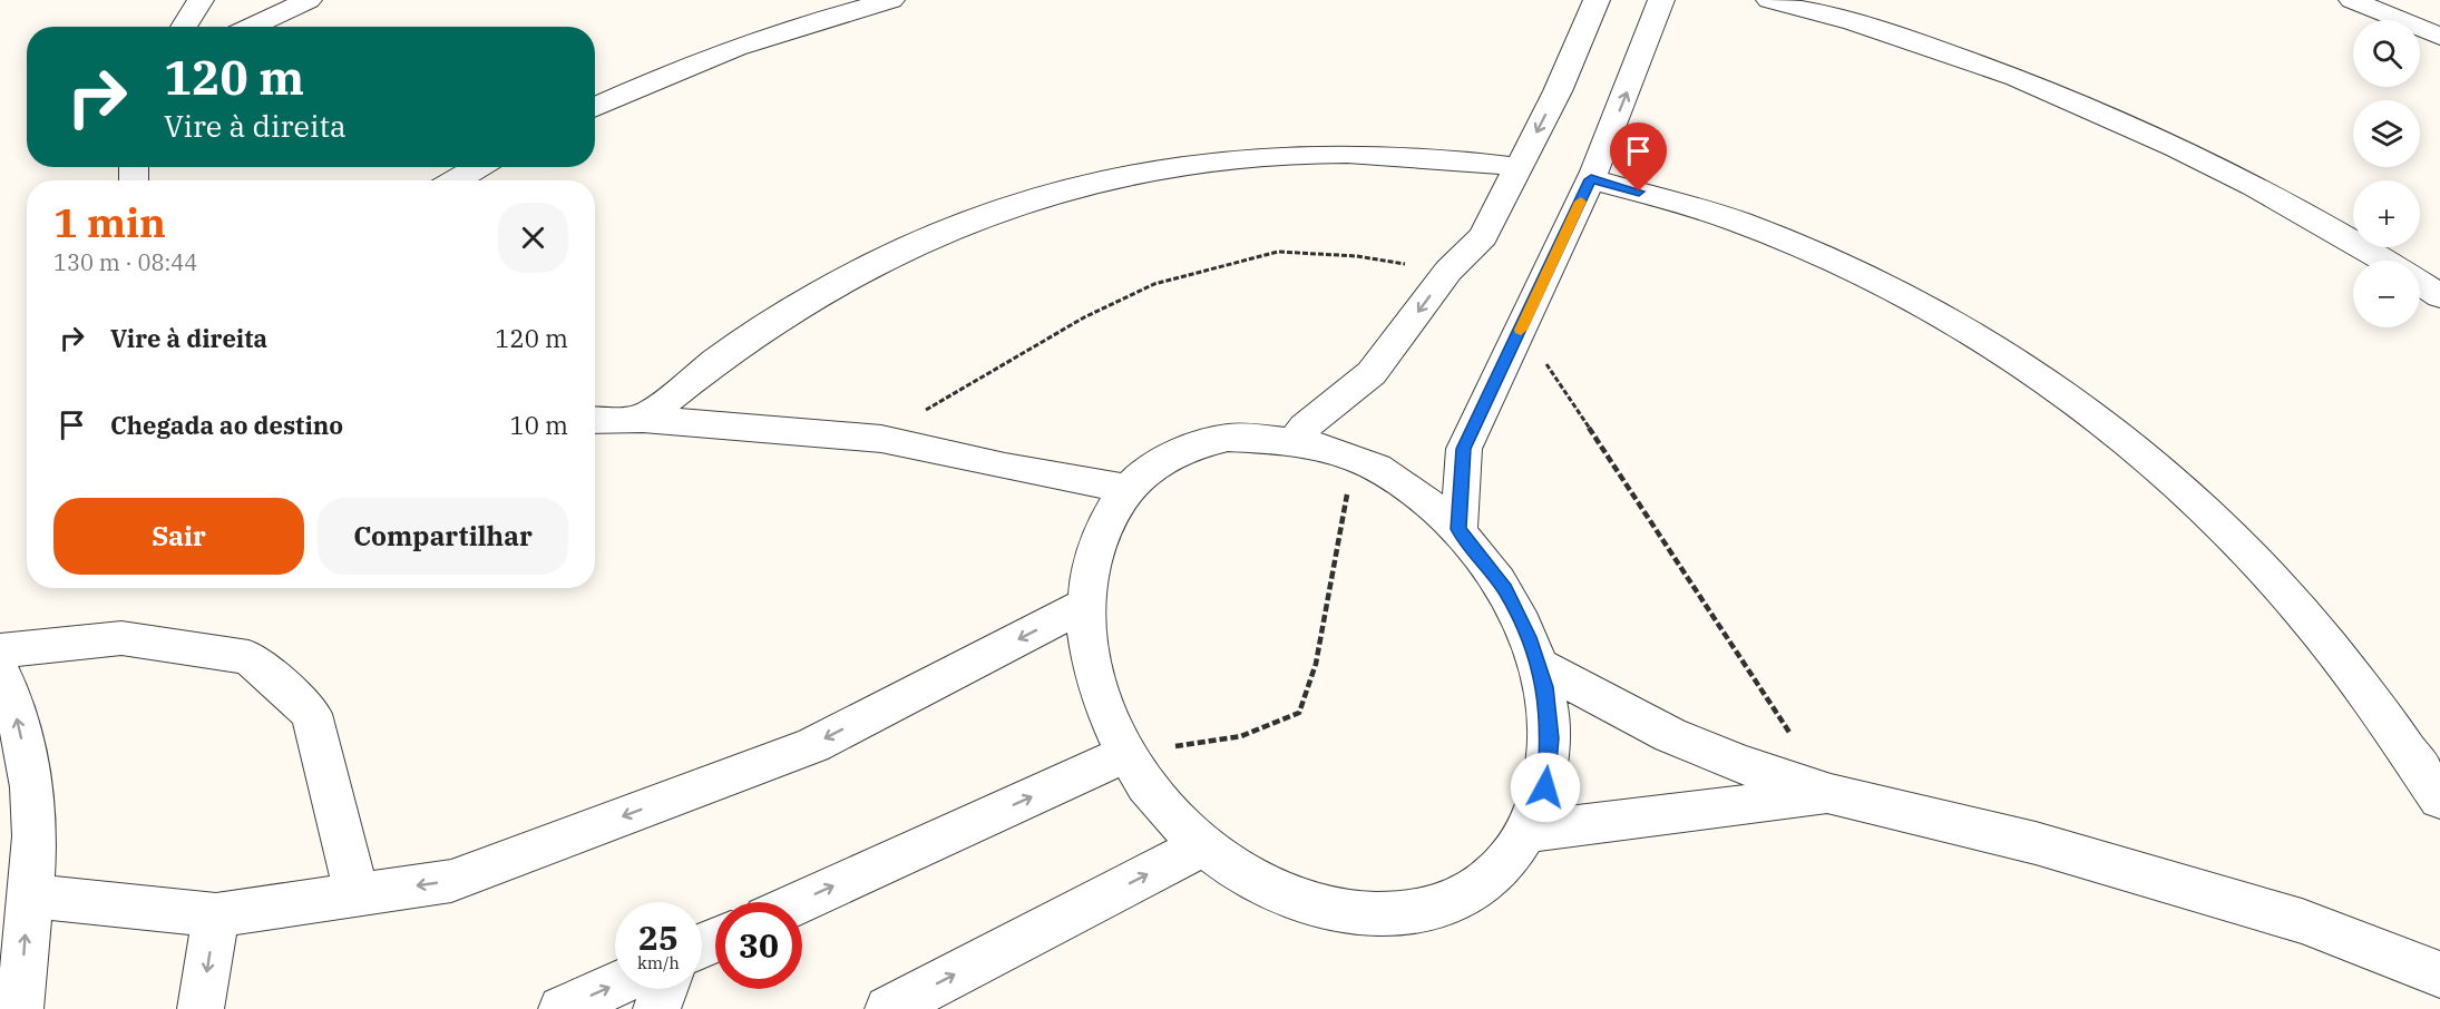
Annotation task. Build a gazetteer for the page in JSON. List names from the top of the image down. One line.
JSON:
{"page":{"map_buttons":["+","−"],"turn":["120 m","Vire à direita"],"heading":["1 min","130 m · 08:44"],"list":[{"name":"Vire à direita","value":"120 m"},{"name":"Chegada ao destino","value":"10 m"}],"buttons":["Sair","Compartilhar"],"speed":"25 km/h","limit":"30"}}
